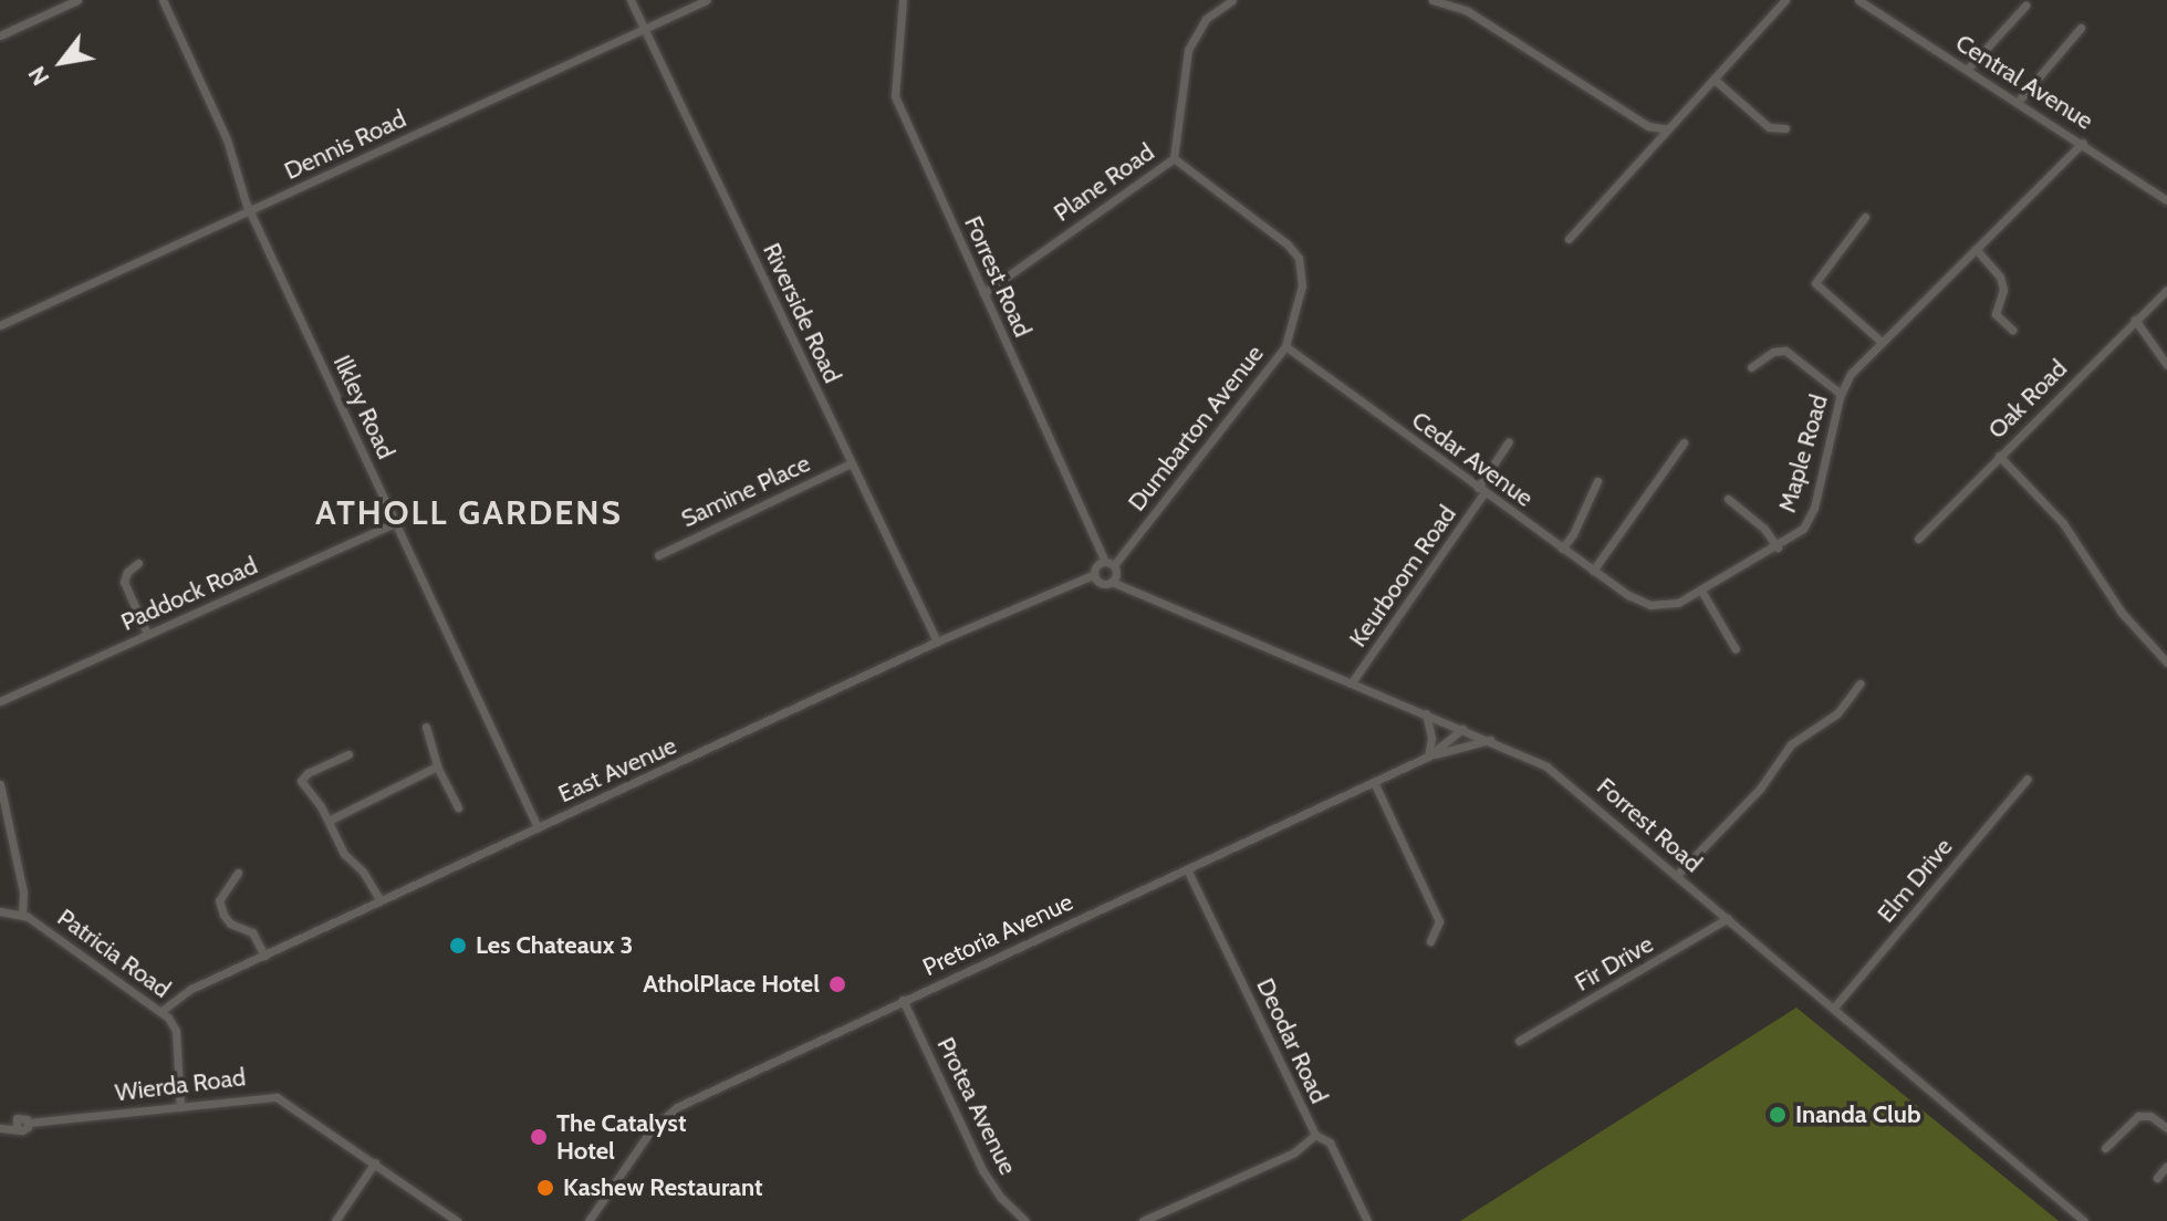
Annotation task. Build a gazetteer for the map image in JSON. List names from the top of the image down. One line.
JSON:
{"streets":{"street":["Central Avenue","Dennis Road","Plane Road","Forrest Road","Riverside Road","Oak Road","Ilkley Road","Dumbarton Avenue","Maple Road","Cedar Avenue","Samine Place","Keurboom Road","Paddock Road","East Avenue","Elm Drive","Pretoria Avenue","Patricia Road","Fir Drive","Deodar Road","Wierda Road","Protea Avenue"]},"crossings":[["Central Avenue","Maple Road"],["Dennis Road","Riverside Road"],["Dennis Road","Ilkley Road"],["Plane Road","Forrest Road"],["Plane Road","Dumbarton Avenue"],["Forrest Road","Dumbarton Avenue"],["Forrest Road","Keurboom Road"],["Forrest Road","East Avenue"],["Forrest Road","Elm Drive"],["Forrest Road","Pretoria Avenue"],["Forrest Road","Fir Drive"],["Riverside Road","Samine Place"],["Riverside Road","East Avenue"],["Ilkley Road","Paddock Road"],["Ilkley Road","East Avenue"],["Dumbarton Avenue","Cedar Avenue"],["Dumbarton Avenue","East Avenue"],["Maple Road","Cedar Avenue"],["Cedar Avenue","Keurboom Road"],["East Avenue","Patricia Road"],["Pretoria Avenue","Deodar Road"],["Pretoria Avenue","Protea Avenue"],["Patricia Road","Wierda Road"]],"districts":["ATHOLL GARDENS"],"places":["Les Chateaux 3","AtholPlace Hotel","Inanda Club","The Catalyst Hotel","Kashew Restaurant"],"north":"bottom left"}
